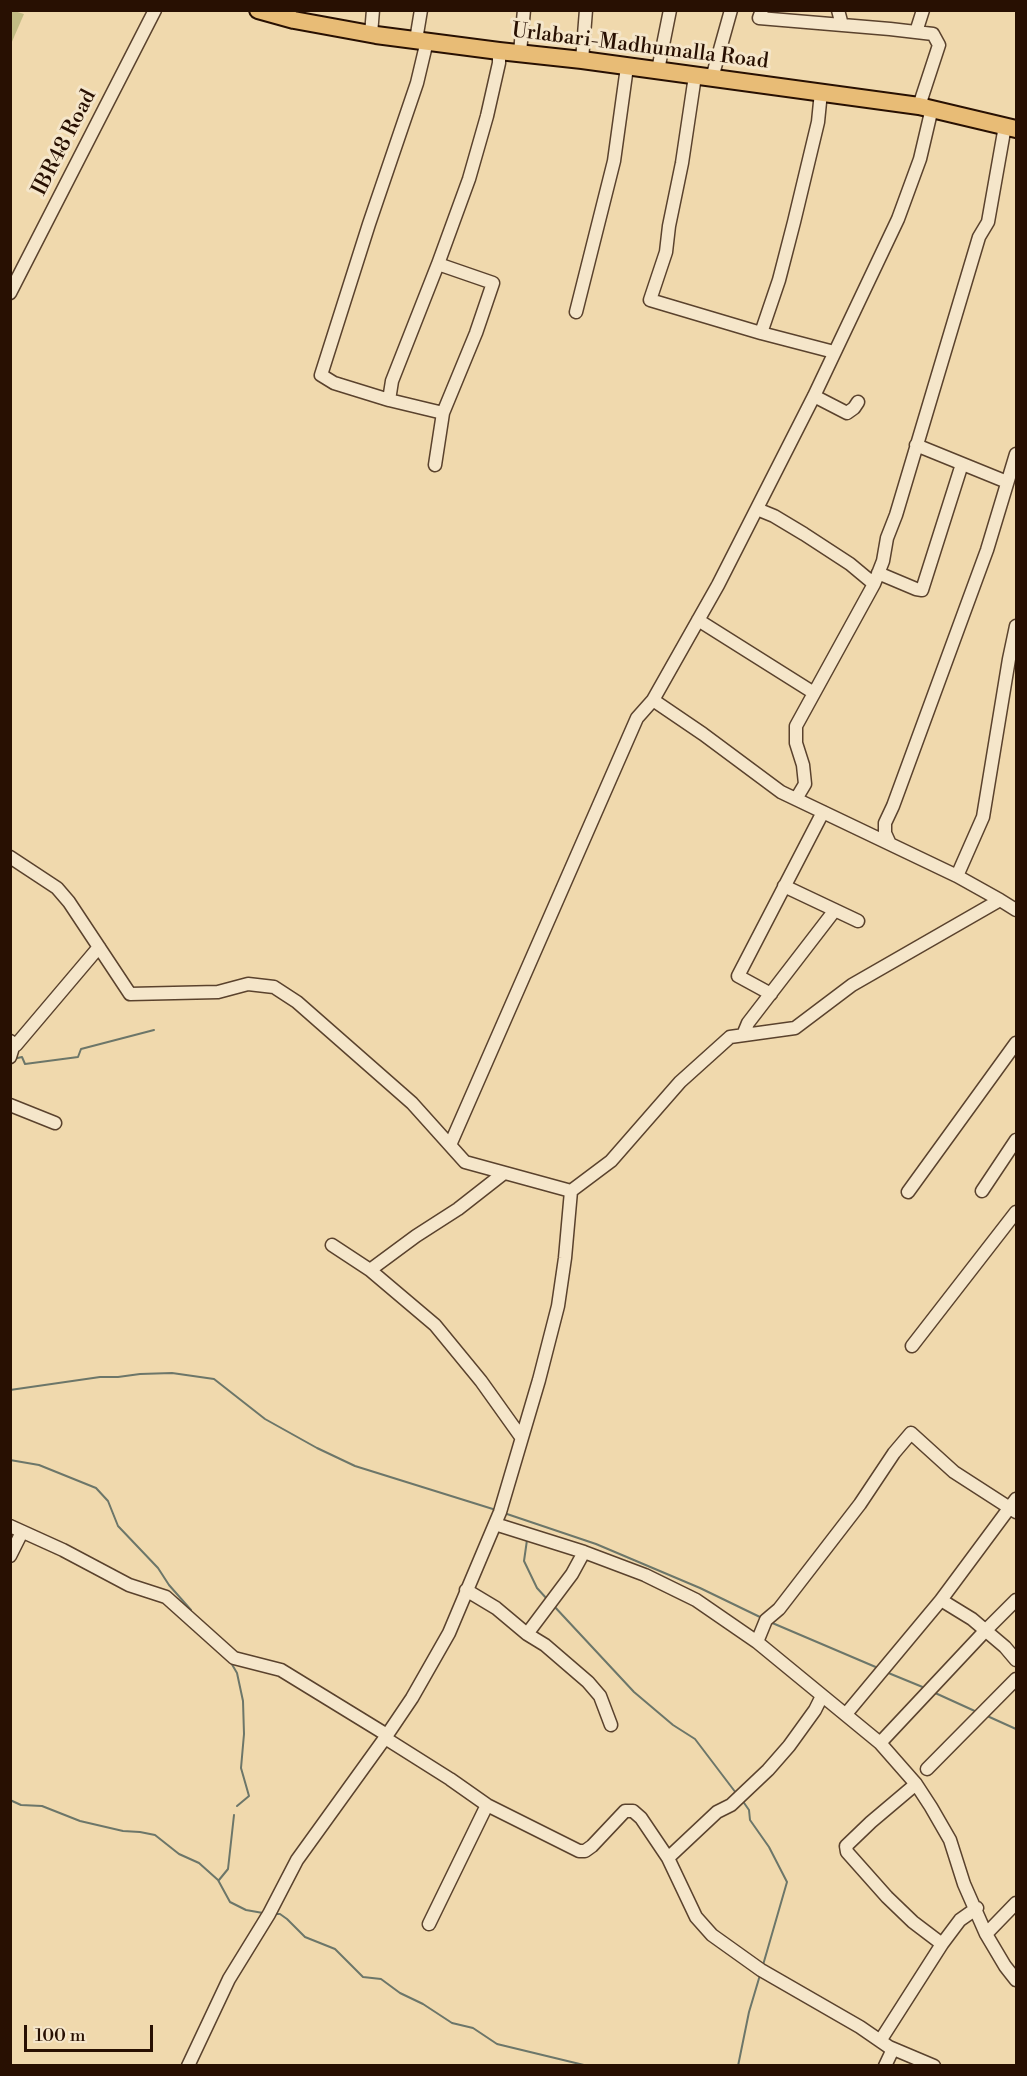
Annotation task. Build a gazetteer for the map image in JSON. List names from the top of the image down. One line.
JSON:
{"streets":{"main road":["Urlabari-Madhumalla Road"],"street":["IBR48 Road"]},"scale_bar":"100 m"}
